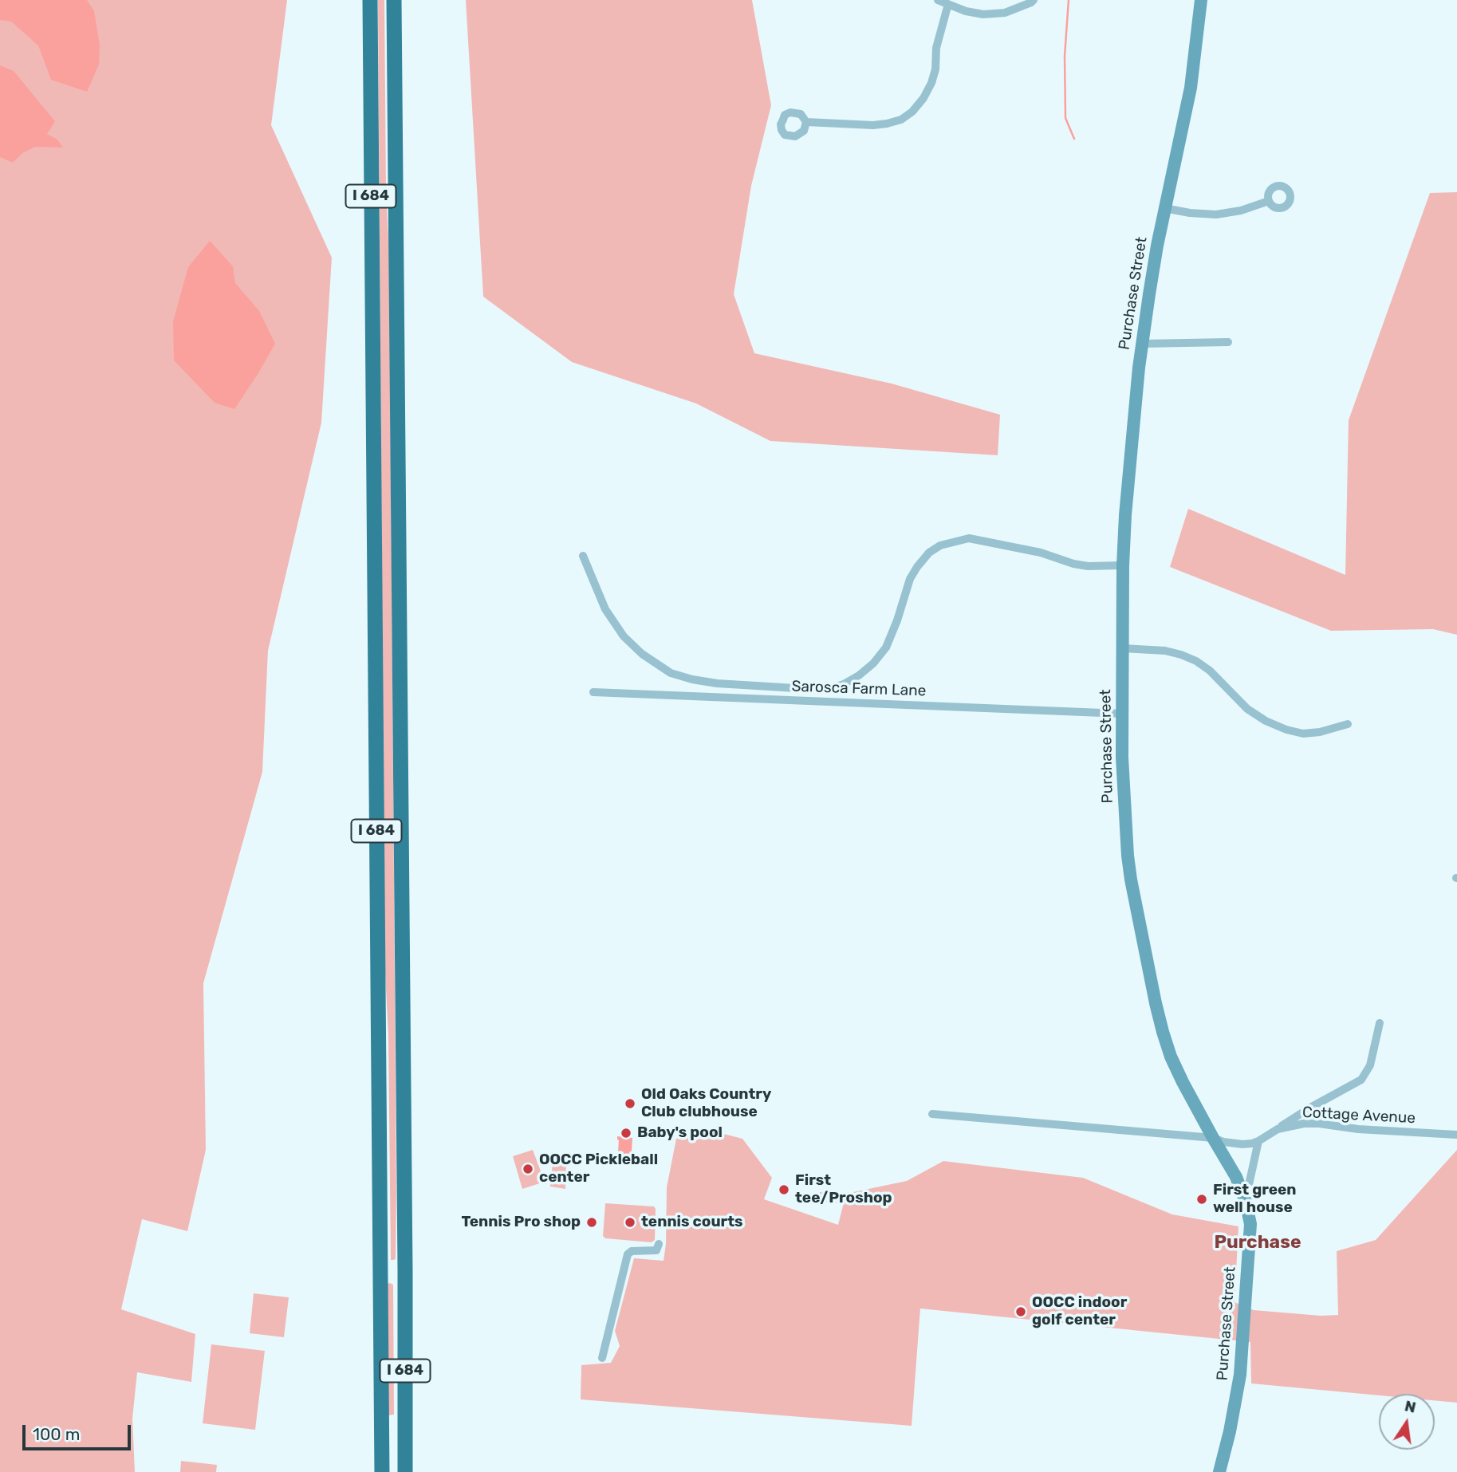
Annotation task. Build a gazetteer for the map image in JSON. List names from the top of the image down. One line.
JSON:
{"streets":{"highway":["I 684"],"main road":["Purchase Street"],"street":["Sarosca Farm Lane","Cottage Avenue"]},"crossings":[["Purchase Street","Sarosca Farm Lane"]],"districts":["Purchase"],"places":["Old Oaks Country Club clubhouse","Baby's pool","OOCC Pickleball center","First tee/Proshop","First green well house","Tennis Pro shop","tennis courts","OOCC indoor golf center"],"scale_bar":"100 m","north":"top"}
